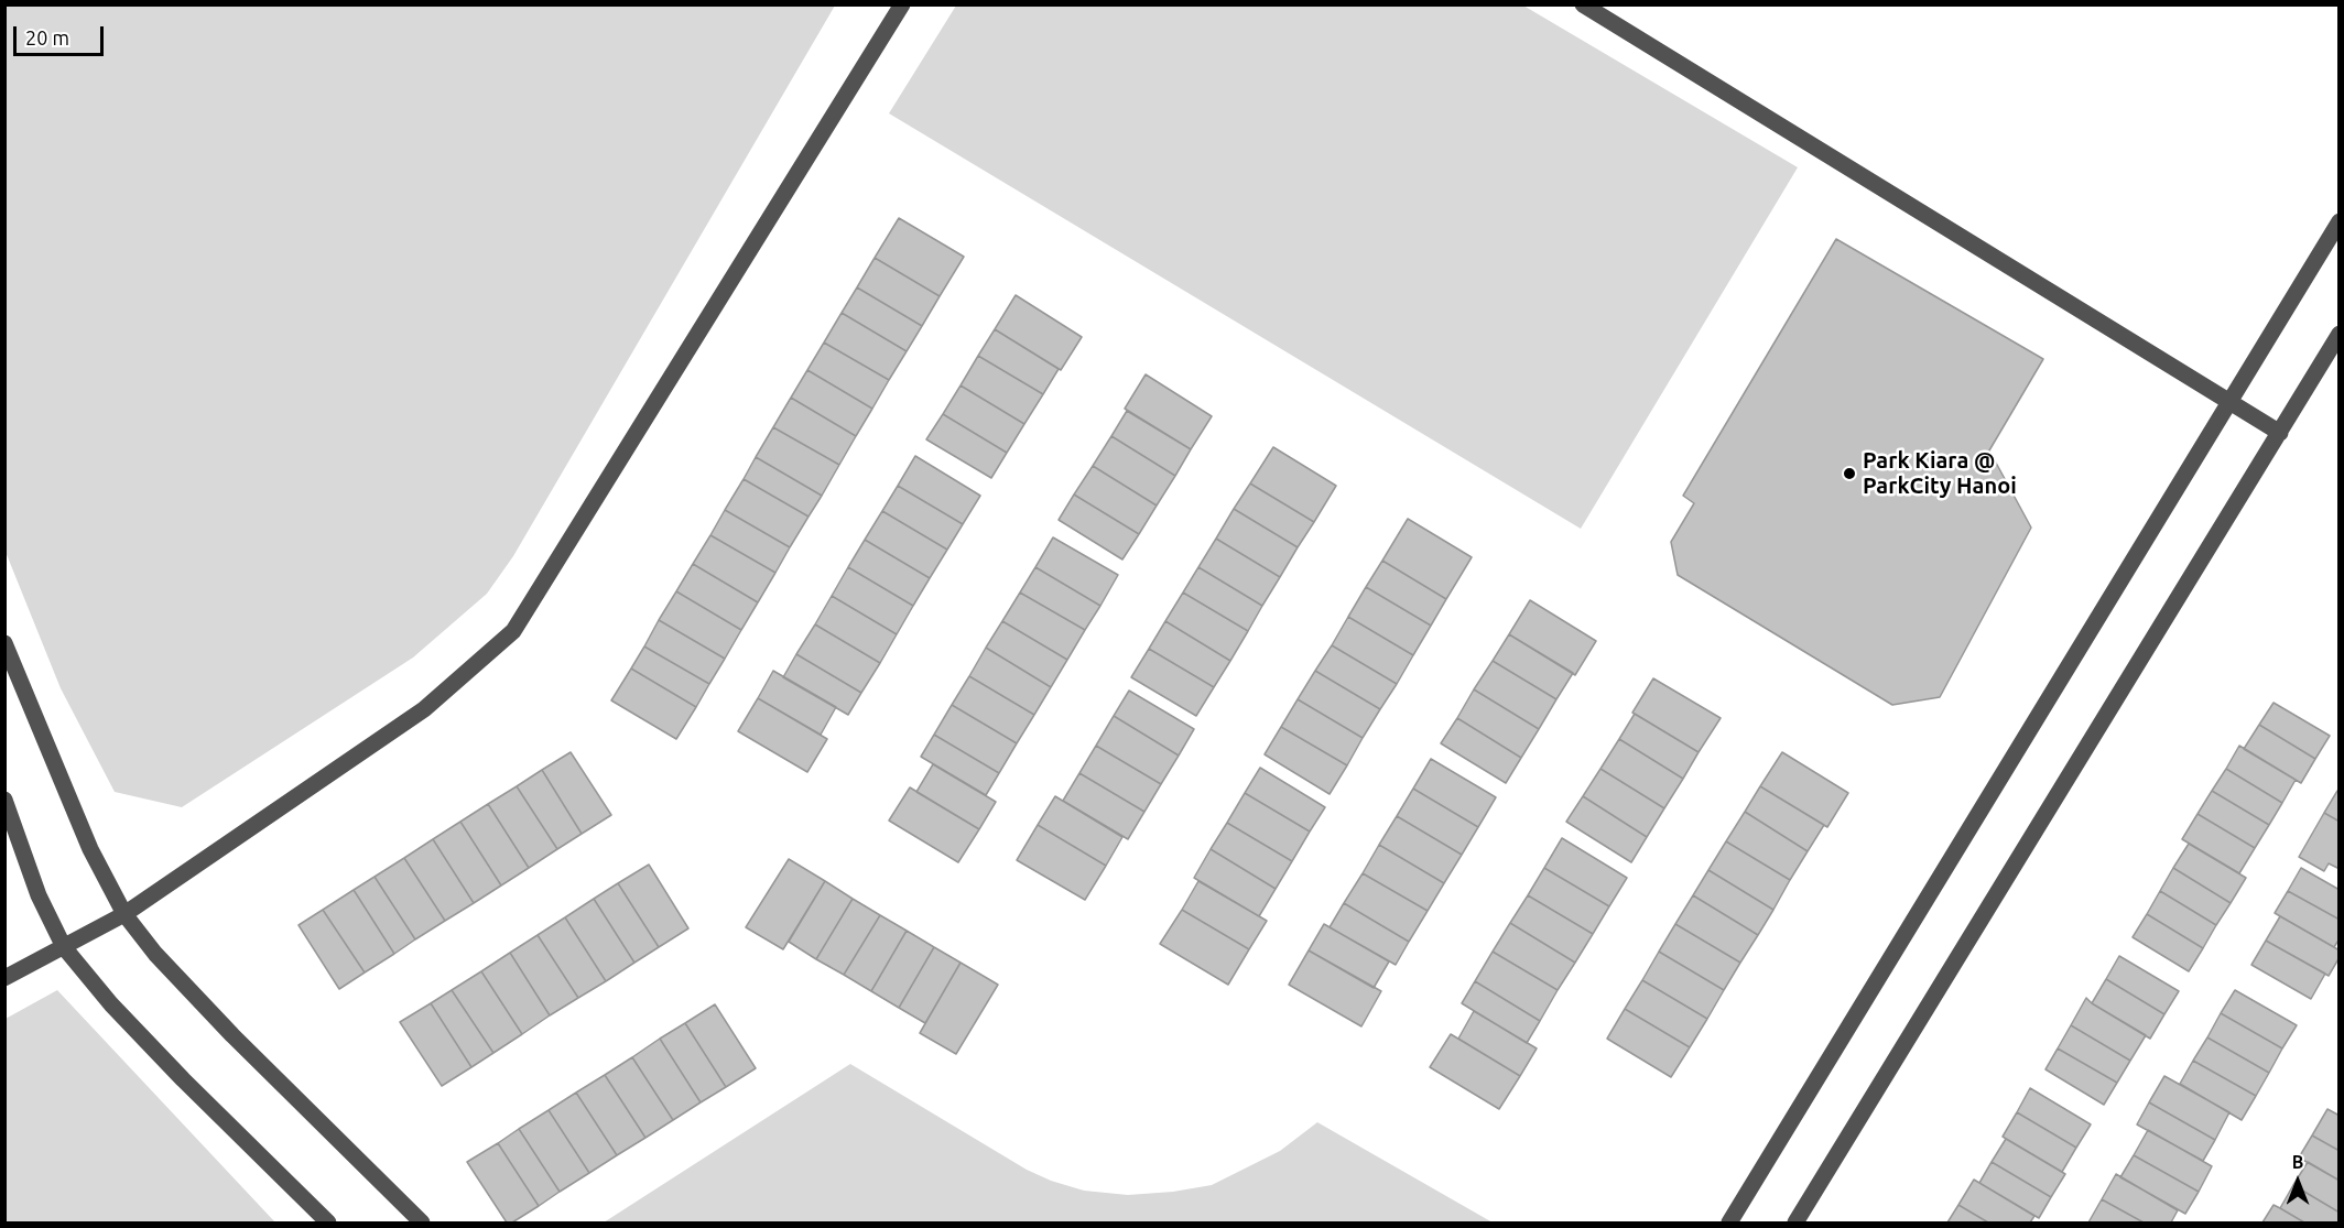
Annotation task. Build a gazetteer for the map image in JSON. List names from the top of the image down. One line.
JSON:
{"places":["Park Kiara @ ParkCity Hanoi"],"scale_bar":"20 m","north":"top"}
